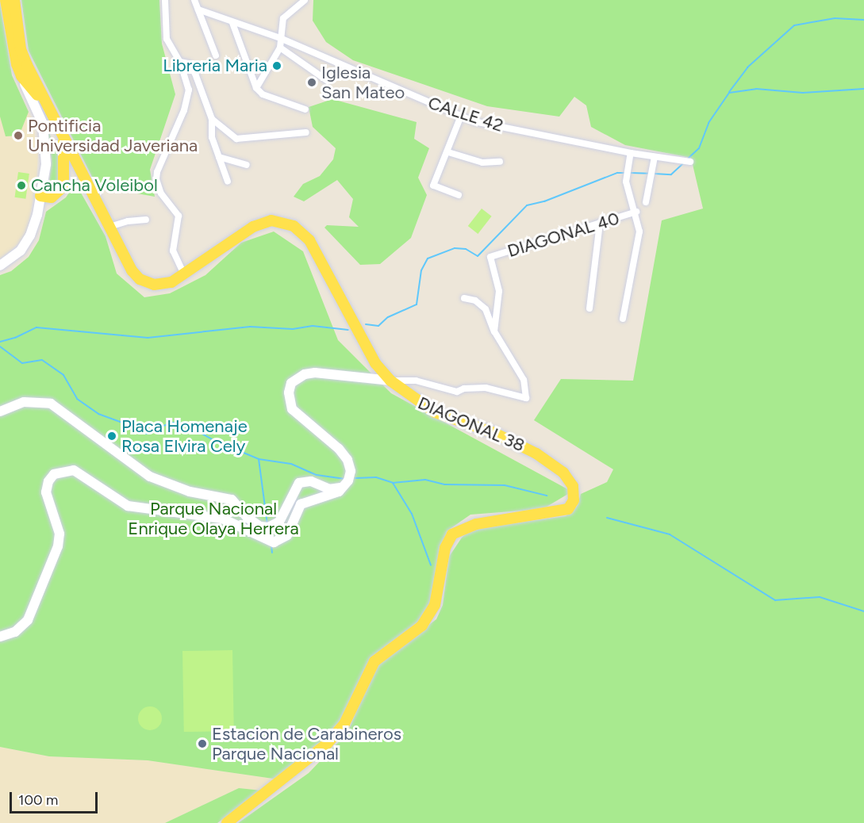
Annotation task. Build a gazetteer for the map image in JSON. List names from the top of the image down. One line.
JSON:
{"streets":{"main road":["DIAGONAL 38"],"street":["CALLE 42","DIAGONAL 40"]},"parks":["Parque Nacional Enrique Olaya Herrera"],"places":["Libreria Maria","Iglesia San Mateo","Pontificia Universidad Javeriana","Cancha Voleibol","Placa Homenaje Rosa Elvira Cely","Estacion de Carabineros Parque Nacional"],"scale_bar":"100 m"}
